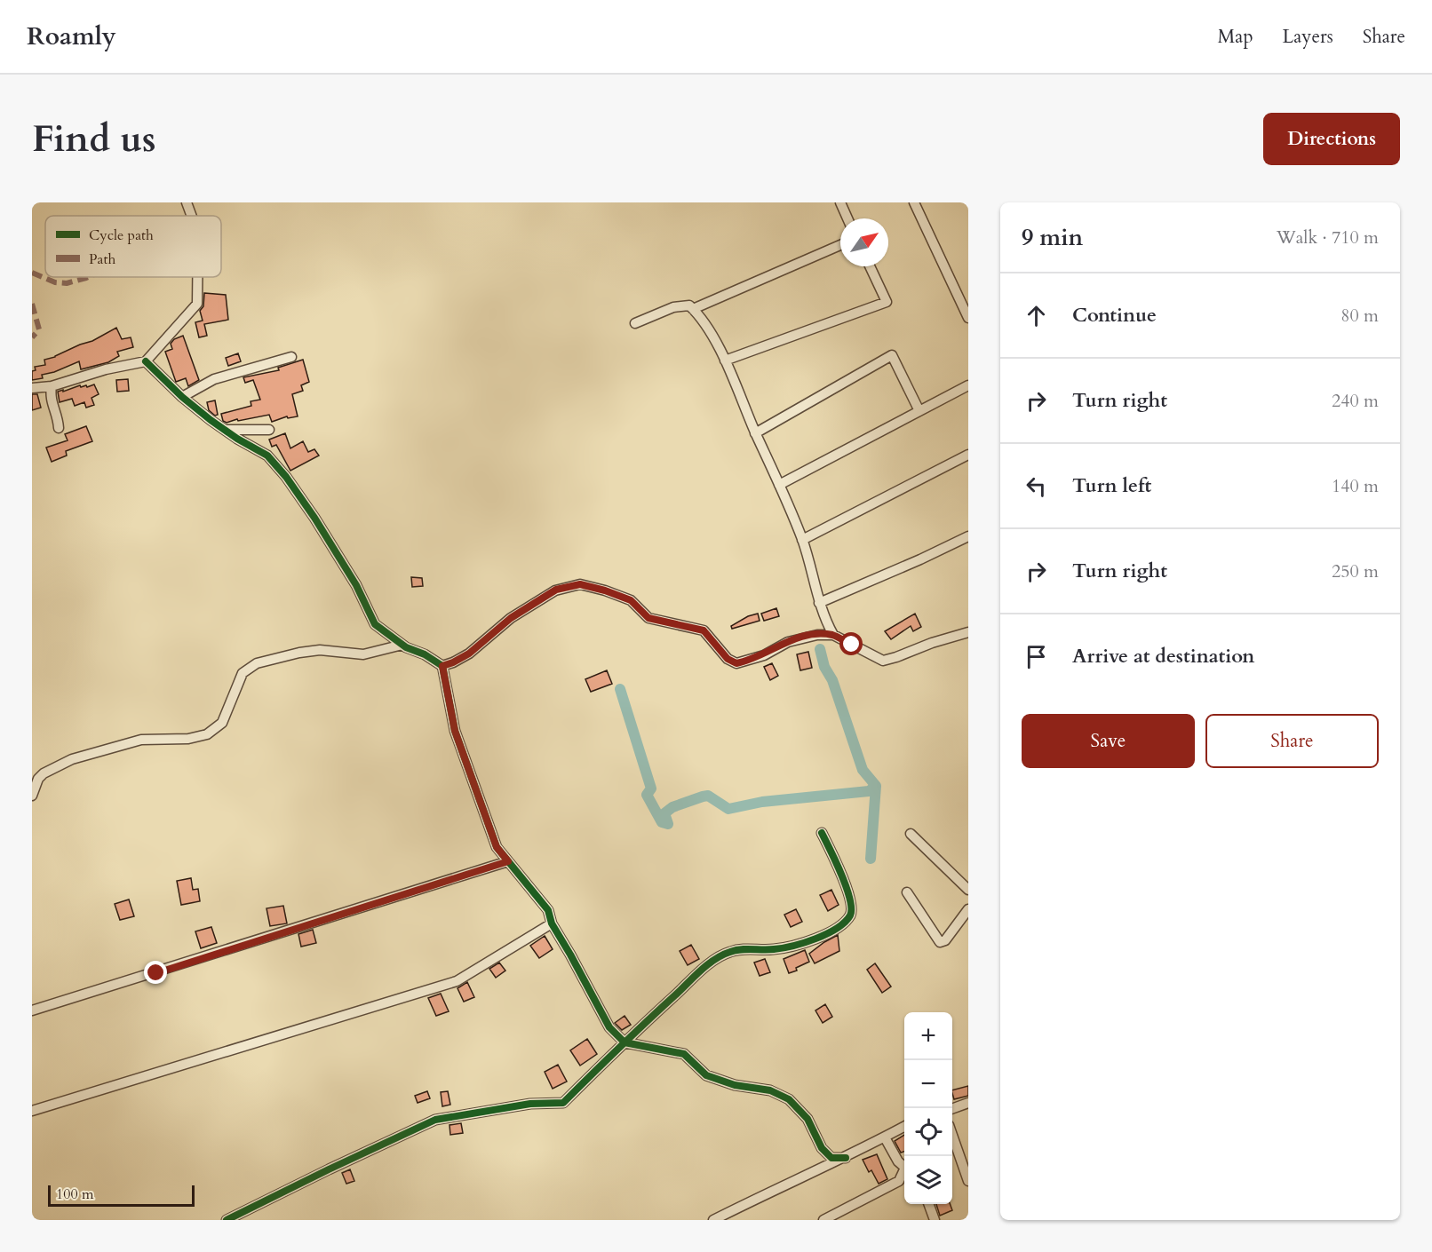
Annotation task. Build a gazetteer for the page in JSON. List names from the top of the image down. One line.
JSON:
{"legend":["Cycle path","Path"],"scale_bar":"100 m","north":"top right","page":{"header":"Roamly","nav":["Map","Layers","Share"],"buttons":["Directions",["Save","Share"]],"title":"Find us","heading":["9 min","Walk · 710 m"],"list":[["Continue","80 m"],["Turn right","240 m"],["Turn left","140 m"],["Turn right","250 m"],"Arrive at destination"],"map_buttons":["+","−"],"scale":"100 m"}}
